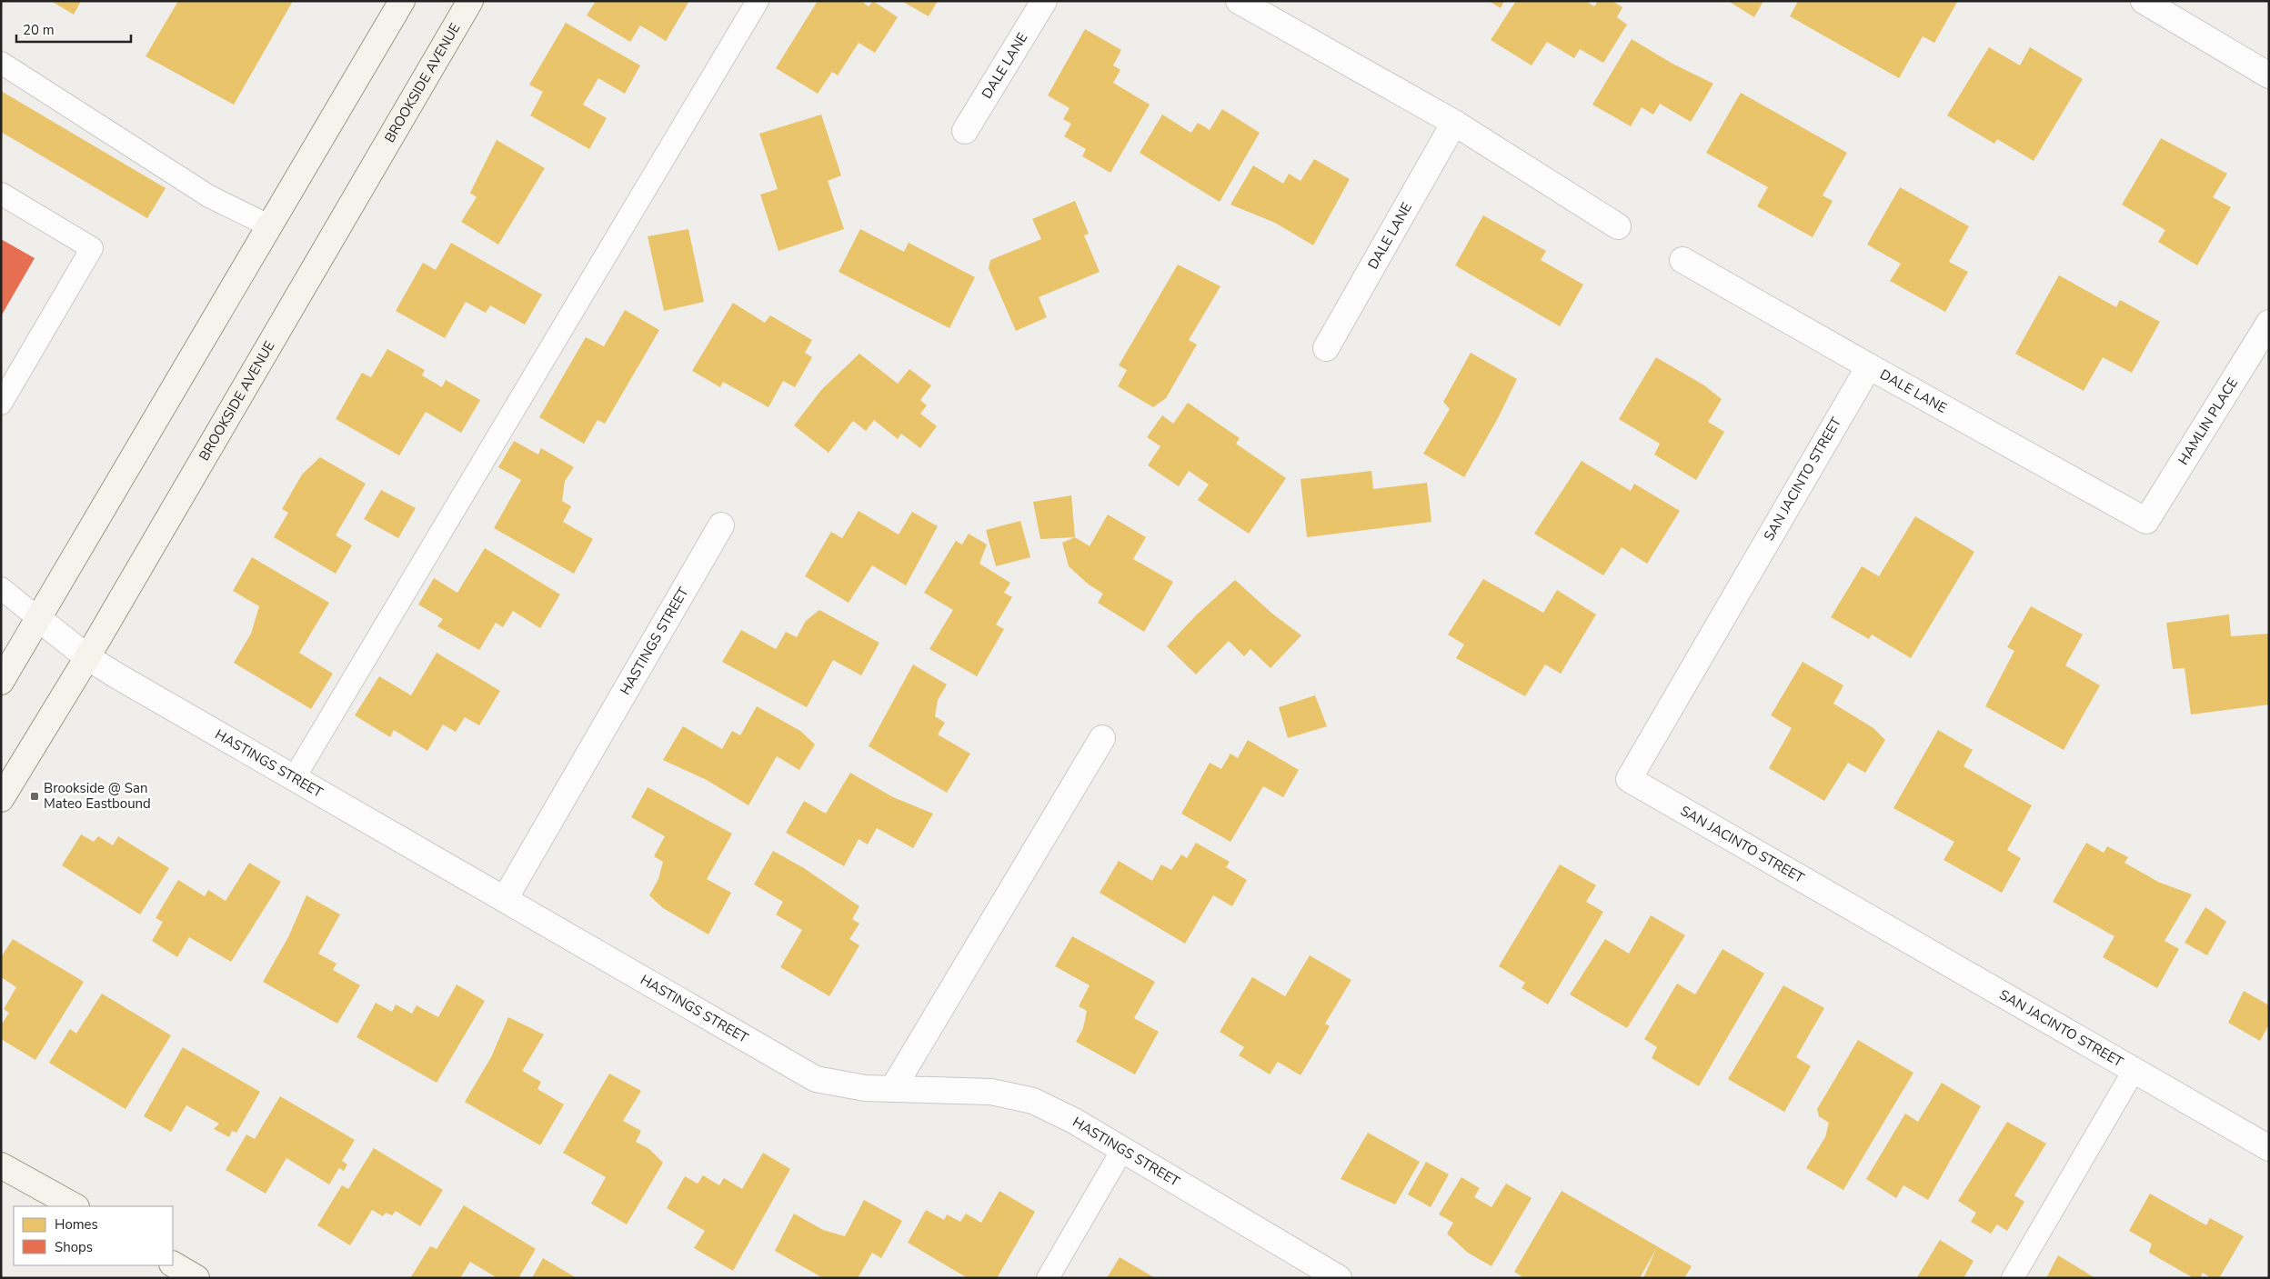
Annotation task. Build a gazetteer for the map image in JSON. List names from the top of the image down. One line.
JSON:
{"streets":{"main road":["BROOKSIDE AVENUE"],"street":["DALE LANE","HAMLIN PLACE","SAN JACINTO STREET","HASTINGS STREET"]},"crossings":[["DALE LANE","HAMLIN PLACE"],["DALE LANE","SAN JACINTO STREET"],["BROOKSIDE AVENUE","HASTINGS STREET"]],"places":{"transit":["Brookside @ San Mateo Eastbound"]},"legend":["Homes","Shops"],"scale_bar":"20 m"}
